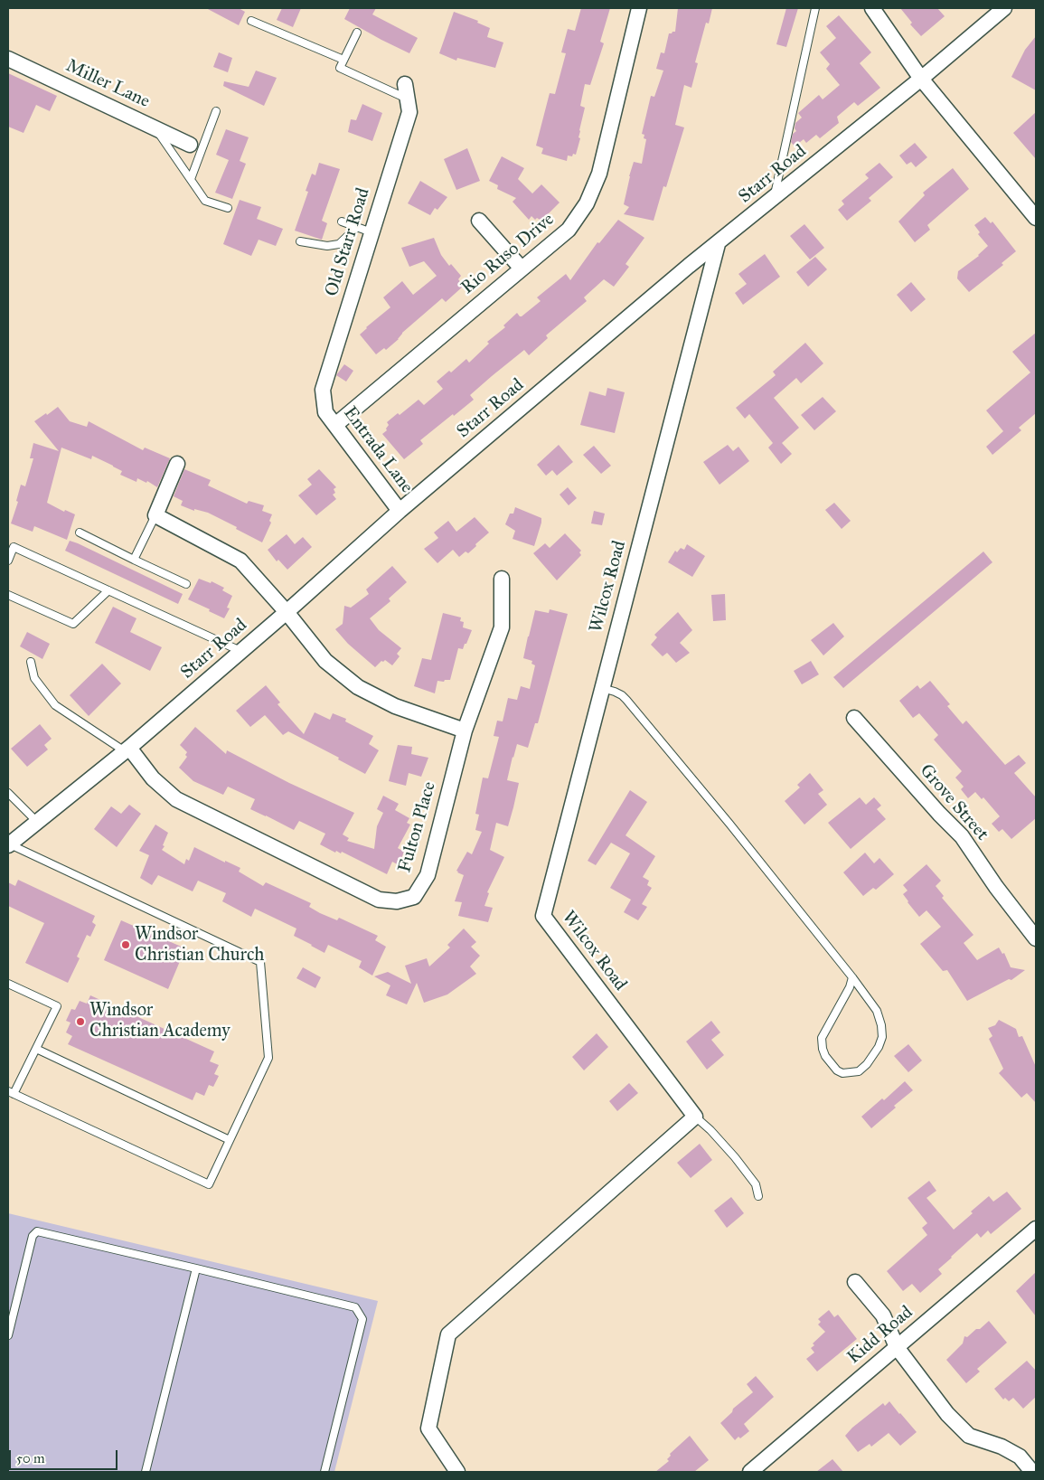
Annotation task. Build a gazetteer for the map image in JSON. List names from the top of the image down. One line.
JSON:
{"streets":{"street":["Miller Lane","Starr Road","Old Starr Road","Rio Ruso Drive","Entrada Lane","Wilcox Road","Grove Street","Fulton Place","Kidd Road"]},"crossings":[["Starr Road","Entrada Lane"],["Starr Road","Wilcox Road"],["Starr Road","Fulton Place"],["Old Starr Road","Entrada Lane"],["Rio Ruso Drive","Entrada Lane"]],"places":["Windsor Christian Church","Windsor Christian Academy"],"scale_bar":"50 m"}
